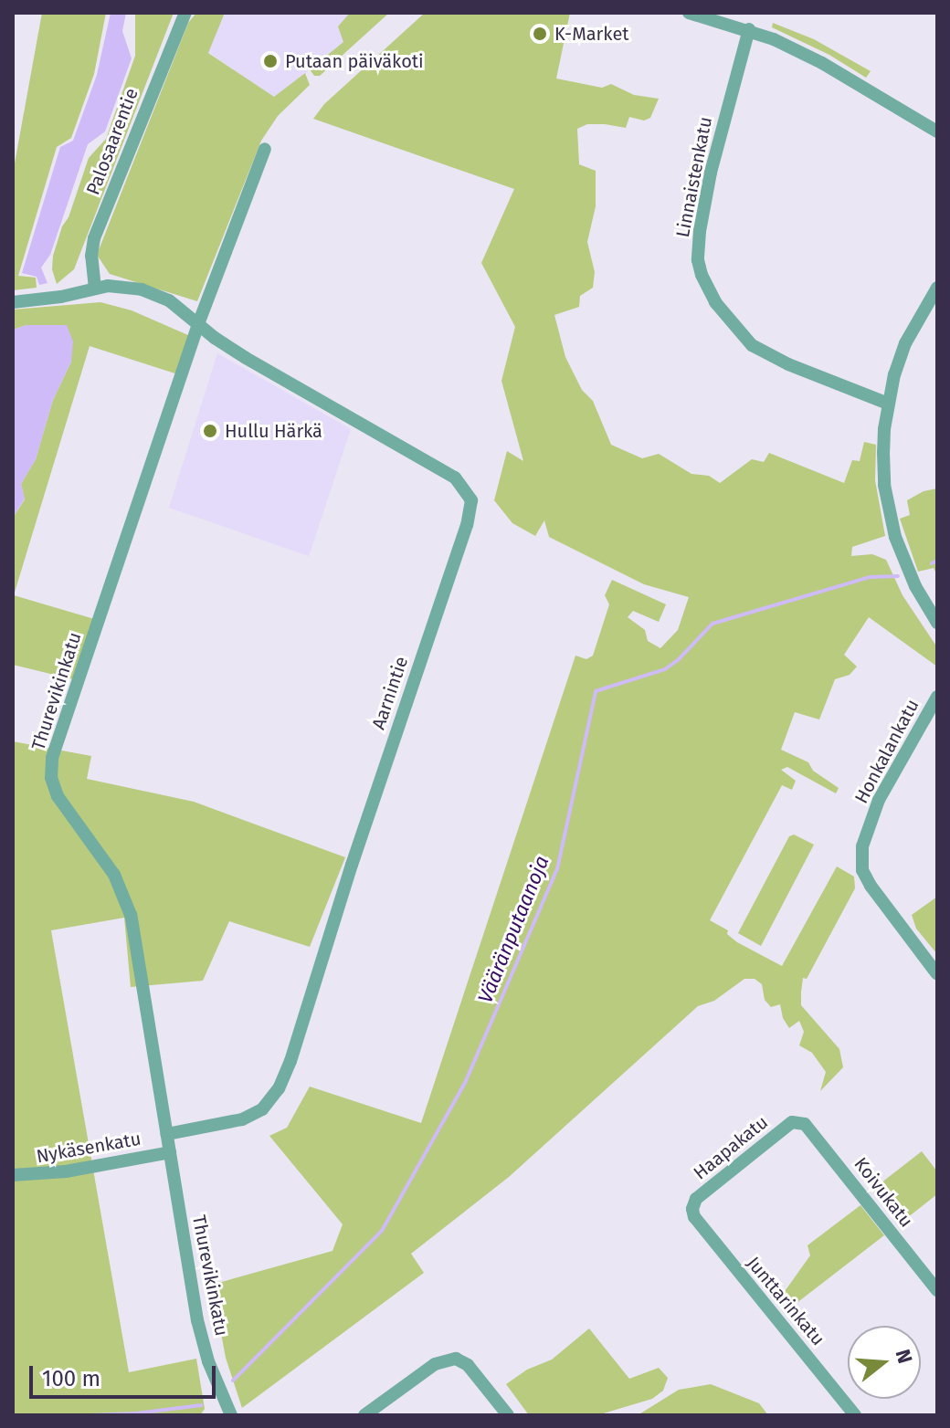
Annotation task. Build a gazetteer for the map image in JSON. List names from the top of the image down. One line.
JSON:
{"streets":{"street":["Palosaarentie","Linnaistenkatu","Thurevikinkatu","Aarnintie","Honkalankatu","Nykäsenkatu","Haapakatu","Koivukatu","Junttarinkatu"]},"crossings":[["Thurevikinkatu","Aarnintie"],["Thurevikinkatu","Nykäsenkatu"],["Haapakatu","Koivukatu"],["Haapakatu","Junttarinkatu"]],"water":["Vääränputaanoja"],"places":["K-Market","Putaan päiväkoti","Hullu Härkä"],"scale_bar":"100 m","north":"right"}
